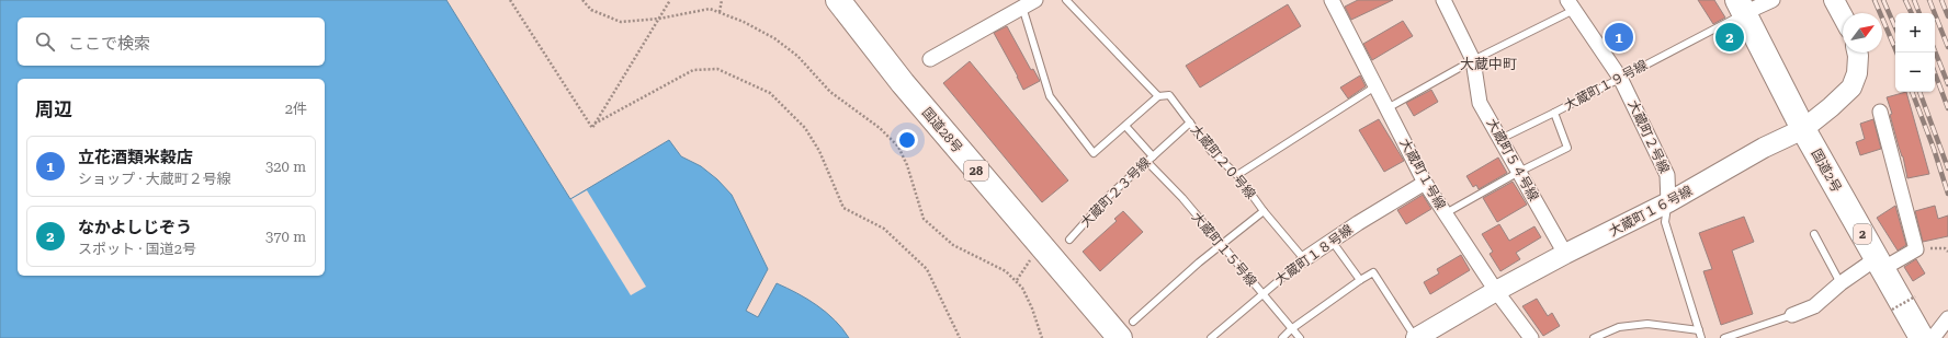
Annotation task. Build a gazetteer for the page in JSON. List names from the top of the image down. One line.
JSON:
{"streets":{"highway":["国道28号","28","国道2号","2"],"street":["大蔵町２号線","大蔵町５４号線","大蔵町１号線","大蔵町１６号線","大蔵町１８号線"],"lane":["大蔵町１９号線","大蔵町２０号線","大蔵町２３号線","大蔵町１５号線"]},"crossings":[["大蔵町１９号線","大蔵町２号線"],["大蔵町１９号線","大蔵町５４号線"],["大蔵町１９号線","国道2号"],["大蔵町１９号線","大蔵町１号線"],["大蔵町２号線","大蔵町１６号線"],["大蔵町５４号線","大蔵町１６号線"],["大蔵町２０号線","大蔵町１８号線"],["国道2号","大蔵町１６号線"],["大蔵町１号線","大蔵町１６号線"],["大蔵町１号線","大蔵町１８号線"],["大蔵町２３号線","大蔵町１５号線"],["大蔵町１５号線","大蔵町１８号線"]],"districts":["大蔵中町"],"north":"top right","page":{"map_buttons":["+","−"],"search":"ここで検索","pins":["1","2"],"heading":["周辺","2件"],"list":[{"mark":"1","name":"立花酒類米穀店","note":"ショップ · 大蔵町２号線","value":"320 m"},{"mark":"2","name":"なかよしじぞう","note":"スポット · 国道2号","value":"370 m"}]}}
